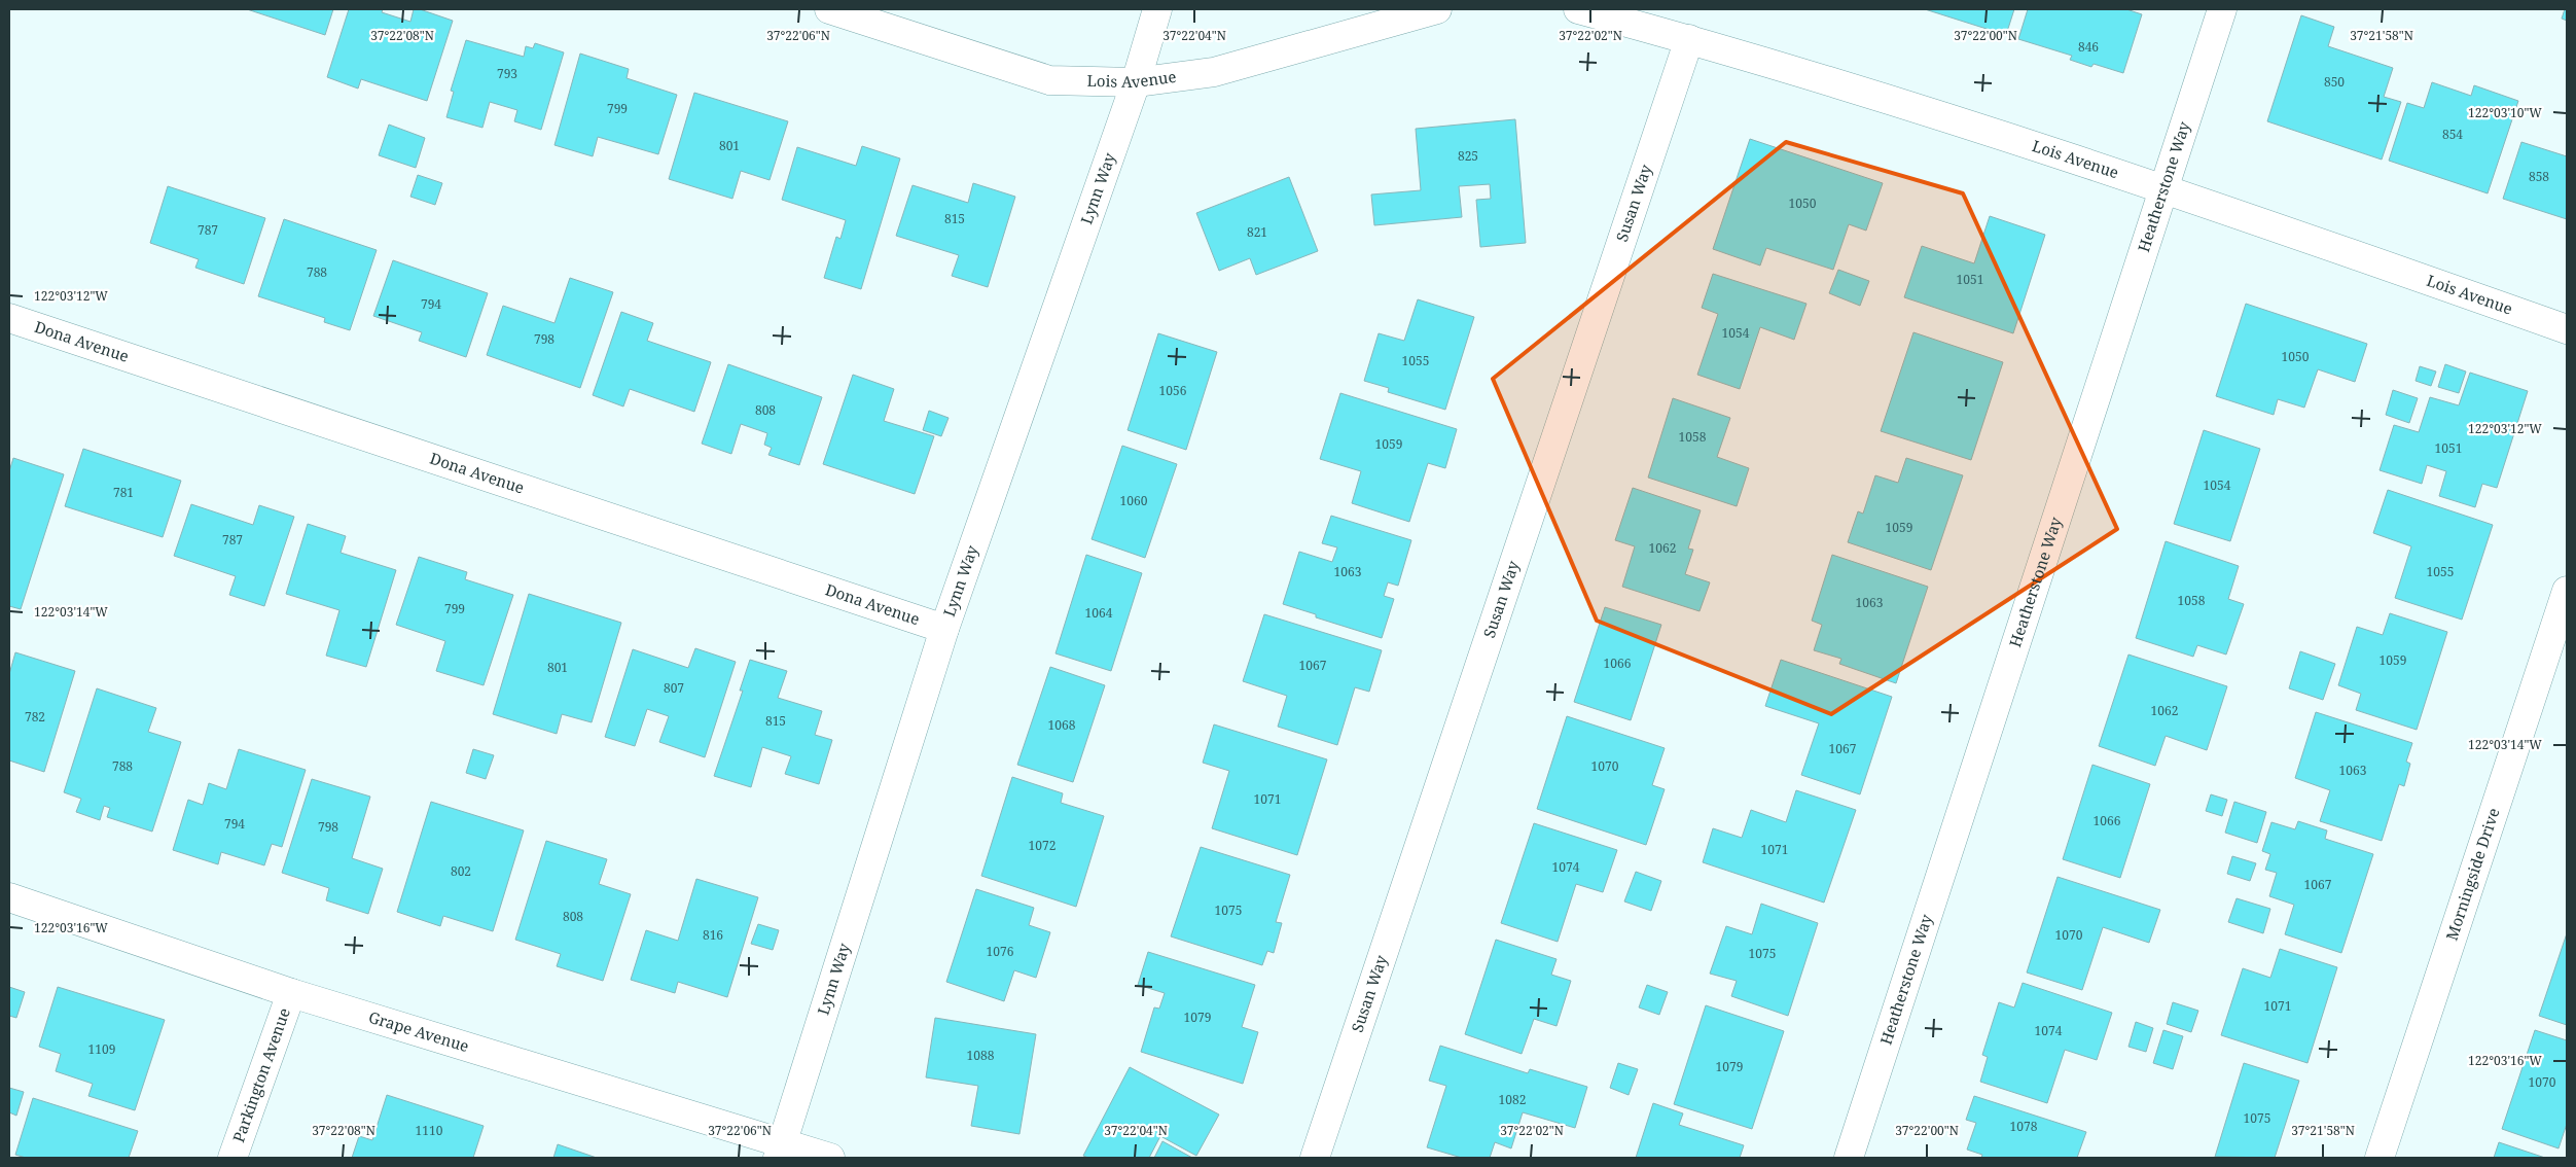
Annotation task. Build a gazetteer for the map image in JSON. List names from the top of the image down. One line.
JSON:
{"streets":{"street":["Lois Avenue","Lynn Way","Heatherstone Way","Susan Way","Dona Avenue","Morningside Drive","Grape Avenue","Parkington Avenue"]},"crossings":[["Lois Avenue","Lynn Way"],["Lois Avenue","Heatherstone Way"],["Lois Avenue","Susan Way"],["Lynn Way","Dona Avenue"],["Lynn Way","Grape Avenue"],["Grape Avenue","Parkington Avenue"]],"house_numbers":["846","793","850","799","854","801","825","858","1050","815","787","821","788","1051","794","1054","798","1050","1055","1056","808","1058","1059","1051","1054","781","1060","1059","787","1062","1063","1055","1058","1063","799","1064","1059","1066","1067","801","807","1062","782","815","1068","1067","788","1070","1063","1071","1066","794","798","1072","1071","1074","802","1067","1075","808","816","1070","1076","1075","1071","1079","1074","1109","1088","1079","1070","1082","1075","1078","1110"],"coordinates":["37°22'08\"N","37°22'06\"N","37°22'04\"N","37°22'02\"N","37°22'00\"N","37°21'58\"N","122°03'10\"W","122°03'12\"W","122°03'14\"W","122°03'16\"W"]}
